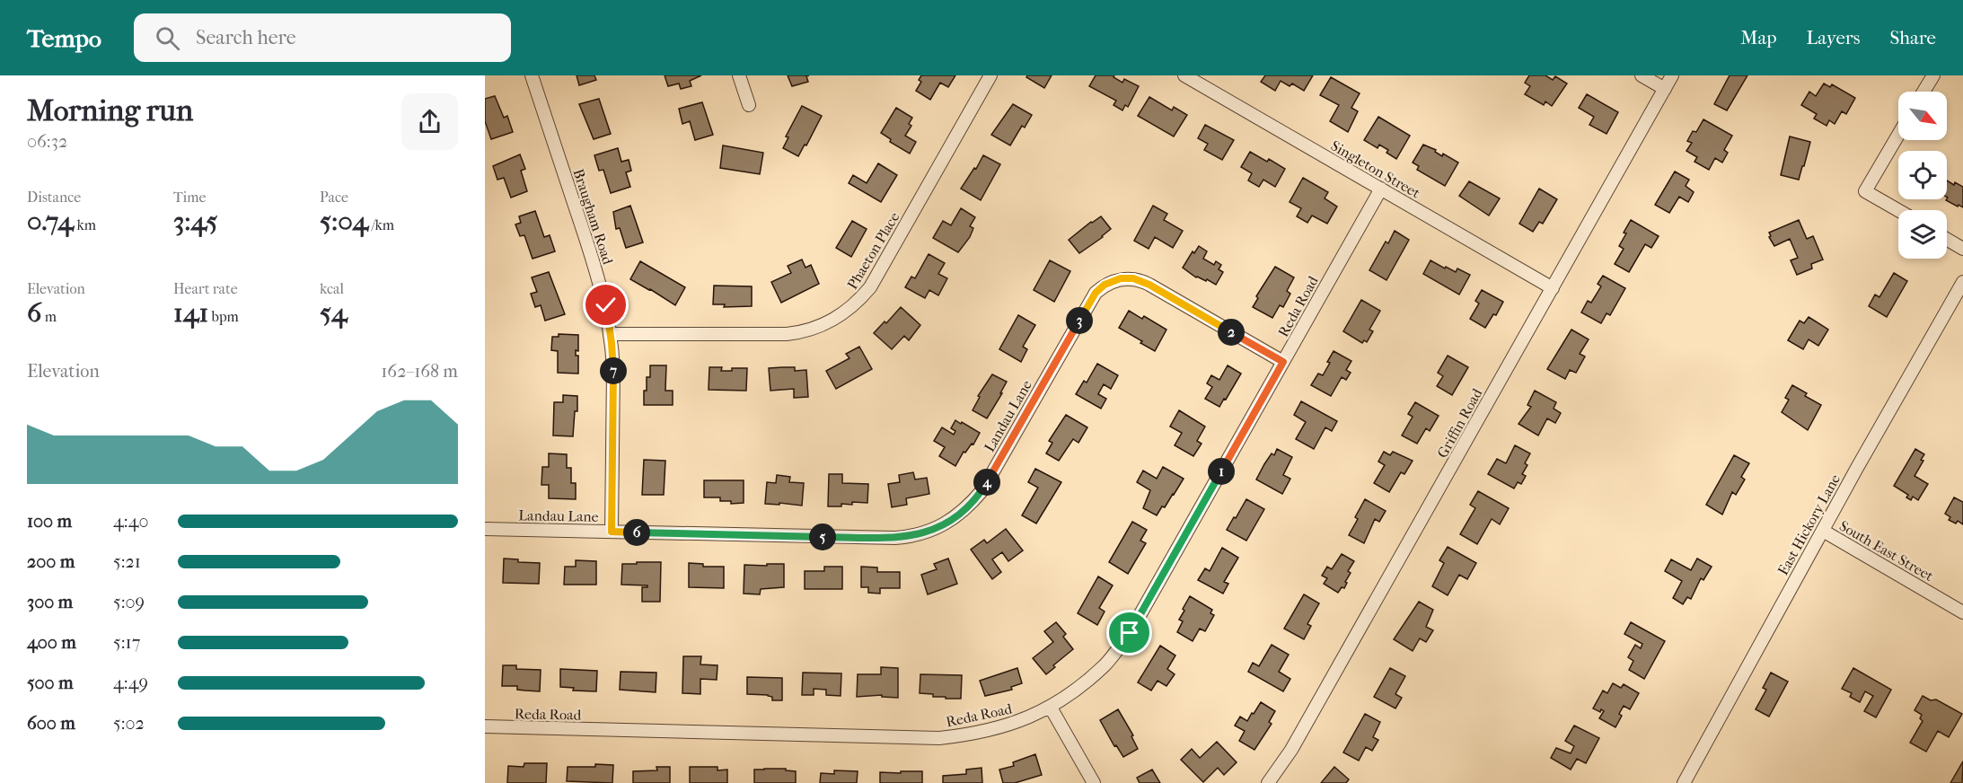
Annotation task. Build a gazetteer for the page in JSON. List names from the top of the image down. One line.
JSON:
{"streets":{"street":["Singleton Street","Braugham Road","Phaeton Place","Reda Road","Landau Lane","Griffin Road","East Hickory Lane","South East Street"]},"crossings":[["Singleton Street","Reda Road"],["Singleton Street","Griffin Road"],["Braugham Road","Phaeton Place"],["Braugham Road","Landau Lane"],["Reda Road","Landau Lane"],["East Hickory Lane","South East Street"]],"north":"bottom right","page":{"header":"Tempo","search":"Search here","nav":["Map","Layers","Share"],"heading":["Morning run","06:32"],"stats":[["Distance","0.74 km"],["Time","3:45"],["Pace","5:04 /km"],["Elevation","6 m"],["Heart rate","141 bpm"],["kcal","54"]],"pins":["3","2","7","1","4","6","5"],"chart":["Elevation","162–168 m"],"list":[{"name":"100 m","note":"4:40"},{"name":"200 m","note":"5:21"},{"name":"300 m","note":"5:09"},{"name":"400 m","note":"5:17"},{"name":"500 m","note":"4:49"},{"name":"600 m","note":"5:02"}]}}
